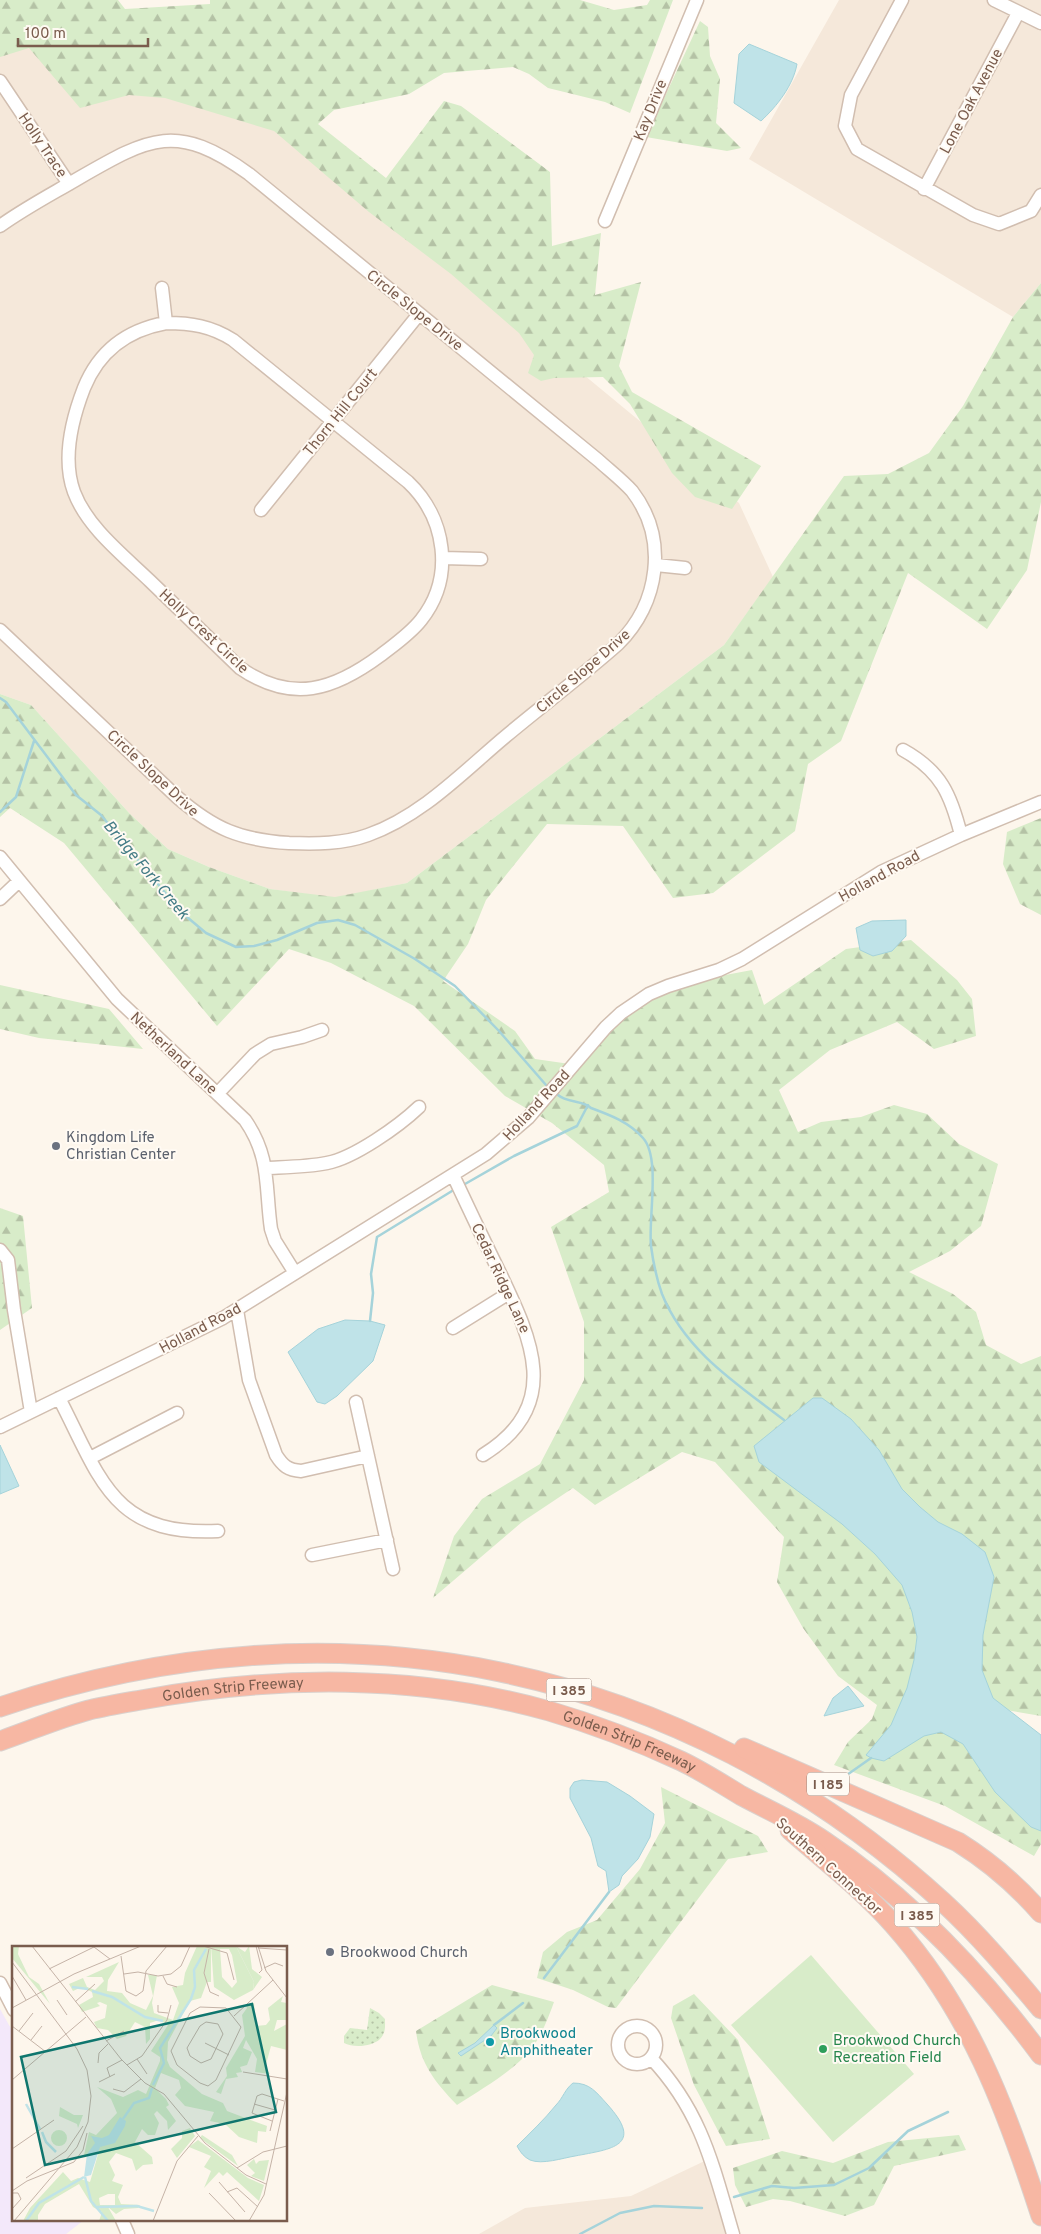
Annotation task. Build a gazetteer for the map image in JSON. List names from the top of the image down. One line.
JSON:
{"streets":{"highway":["Golden Strip Freeway","I 385","I 185","Southern Connector"],"street":["Lone Oak Avenue","Kay Drive","Holly Trace","Circle Slope Drive","Thorn Hill Court","Holly Crest Circle","Holland Road","Netherland Lane","Cedar Ridge Lane"]},"crossings":[["Holly Trace","Circle Slope Drive"],["Circle Slope Drive","Thorn Hill Court"],["Thorn Hill Court","Holly Crest Circle"],["Holland Road","Netherland Lane"],["Holland Road","Cedar Ridge Lane"],["Golden Strip Freeway","I 185"],["Golden Strip Freeway","Southern Connector"]],"water":["Bridge Fork Creek"],"places":["Kingdom Life Christian Center","Brookwood Church","Brookwood Amphitheater","Brookwood Church Recreation Field"],"scale_bar":"100 m"}
